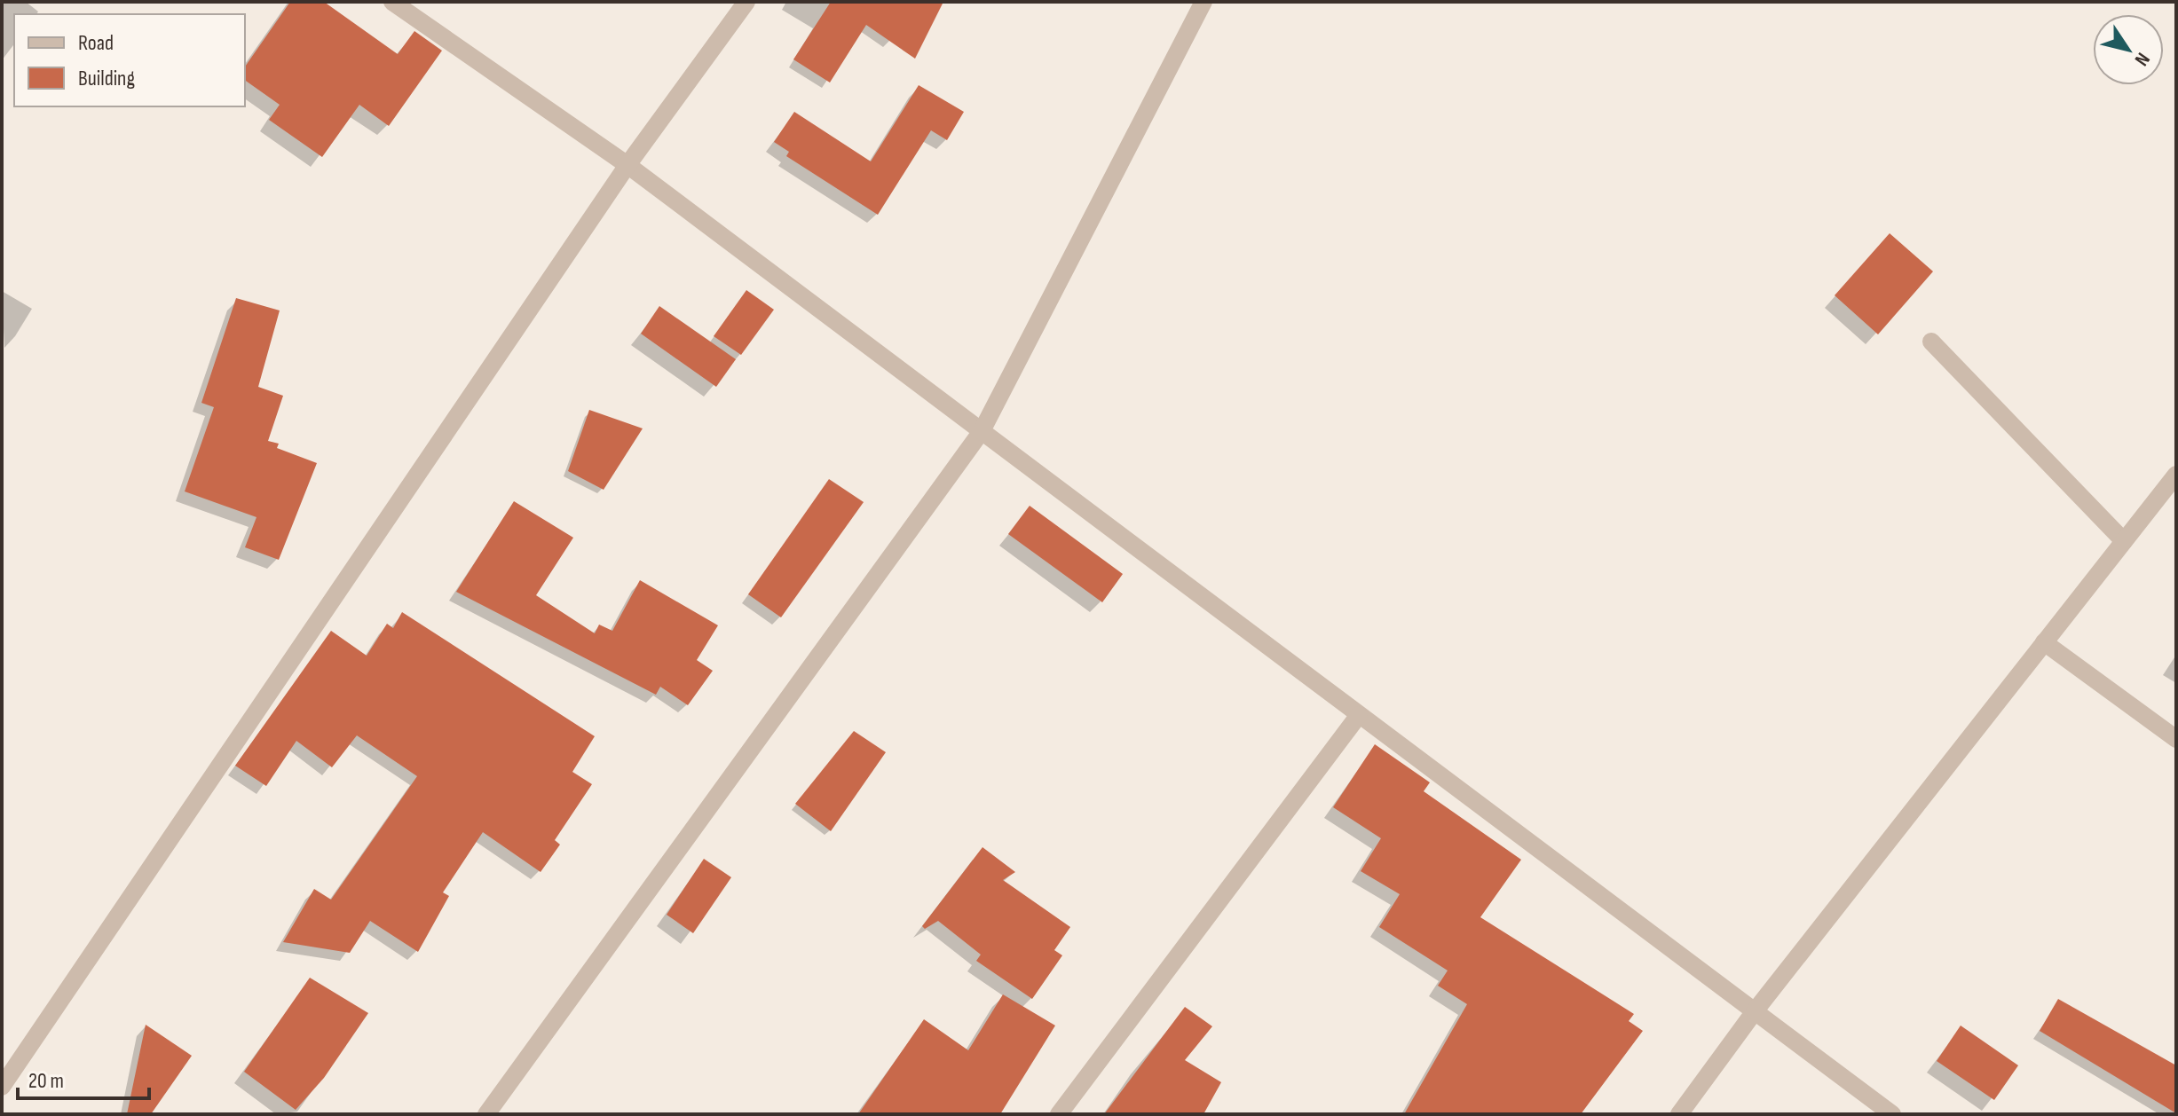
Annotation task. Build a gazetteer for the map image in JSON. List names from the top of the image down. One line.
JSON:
{"legend":["Road","Building"],"scale_bar":"20 m","north":"bottom right"}
